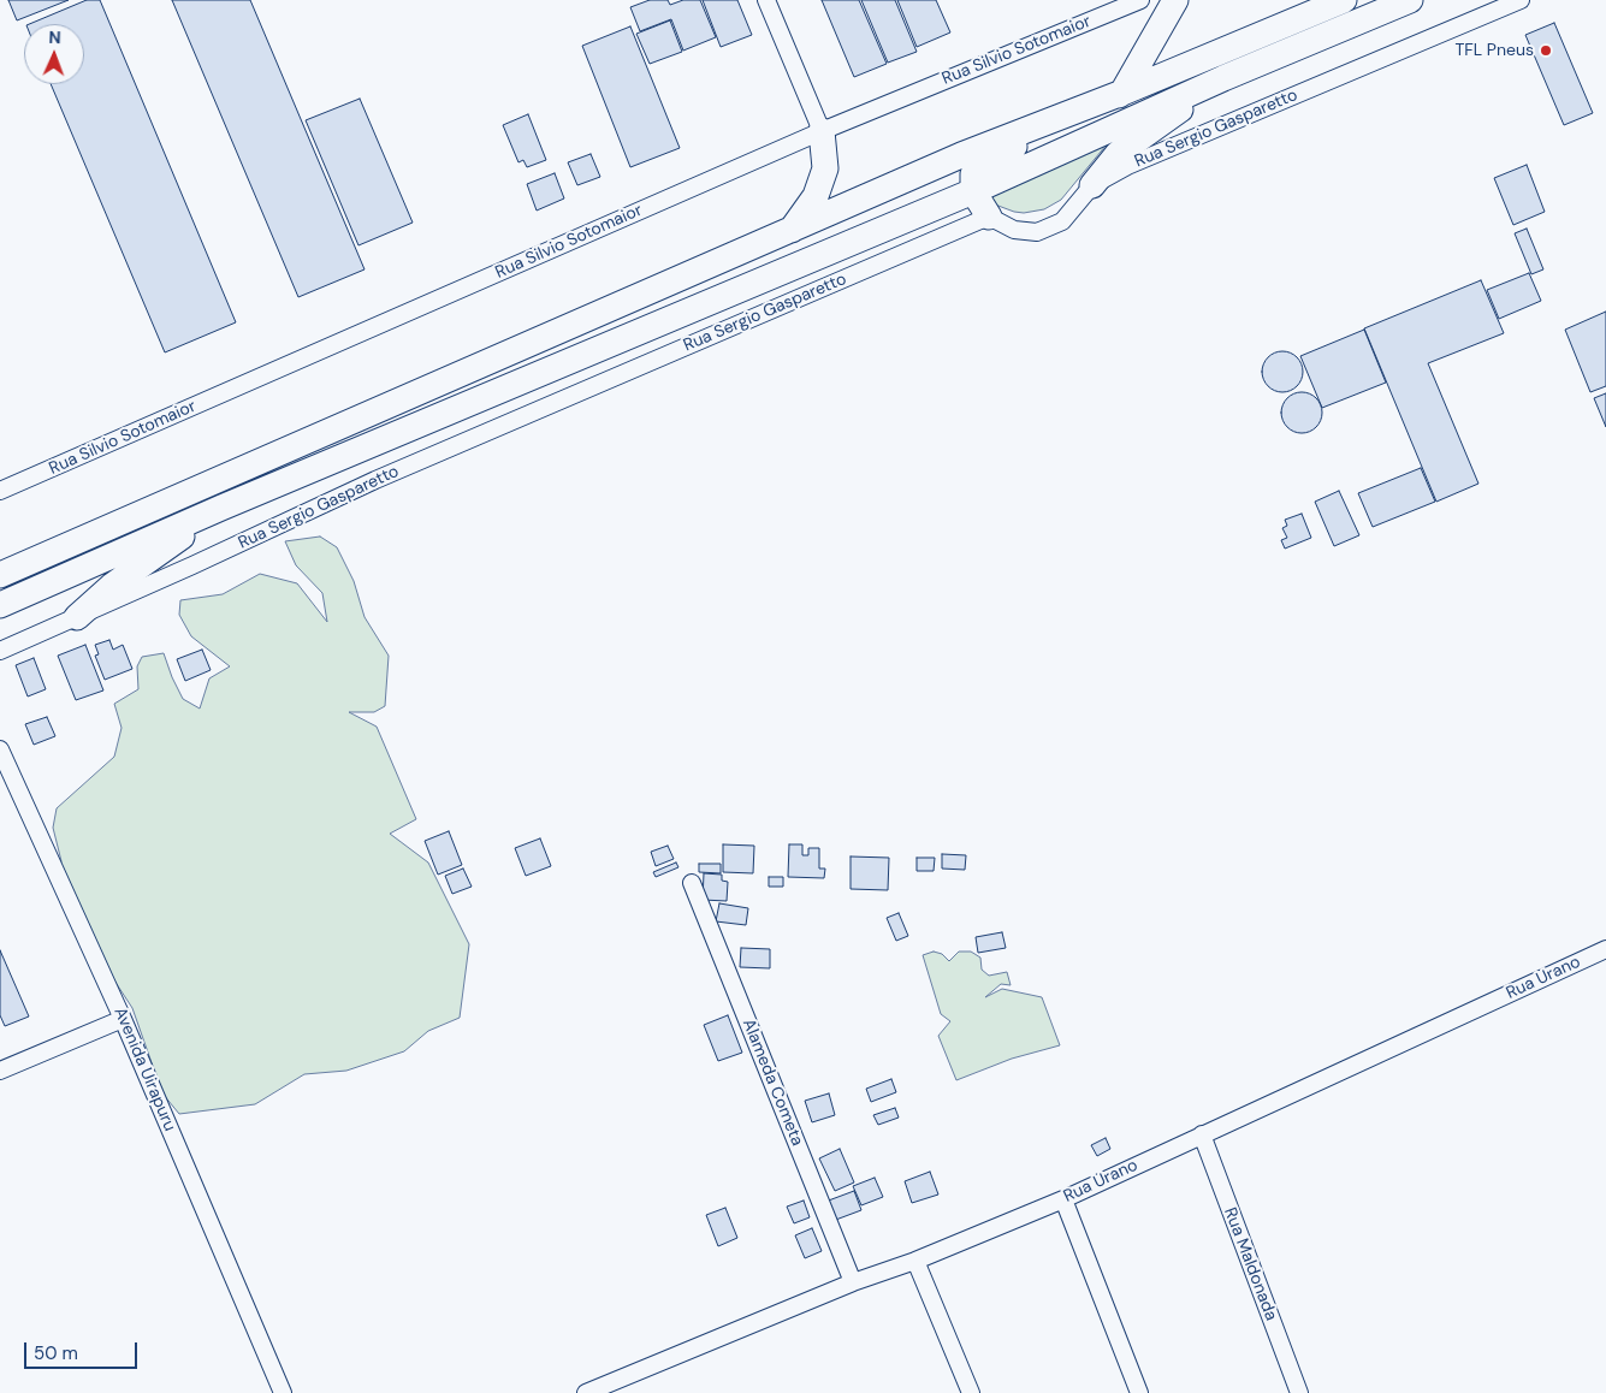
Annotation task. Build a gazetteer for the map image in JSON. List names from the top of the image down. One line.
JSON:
{"streets":{"street":["Rua Silvio Sotomaior","Rua Sergio Gasparetto","Rua Urano","Avenida Uirapuru","Alameda Cometa","Rua Maldonada"]},"crossings":[["Rua Urano","Alameda Cometa"],["Rua Urano","Rua Maldonada"]],"places":["TFL Pneus"],"scale_bar":"50 m","north":"top"}
